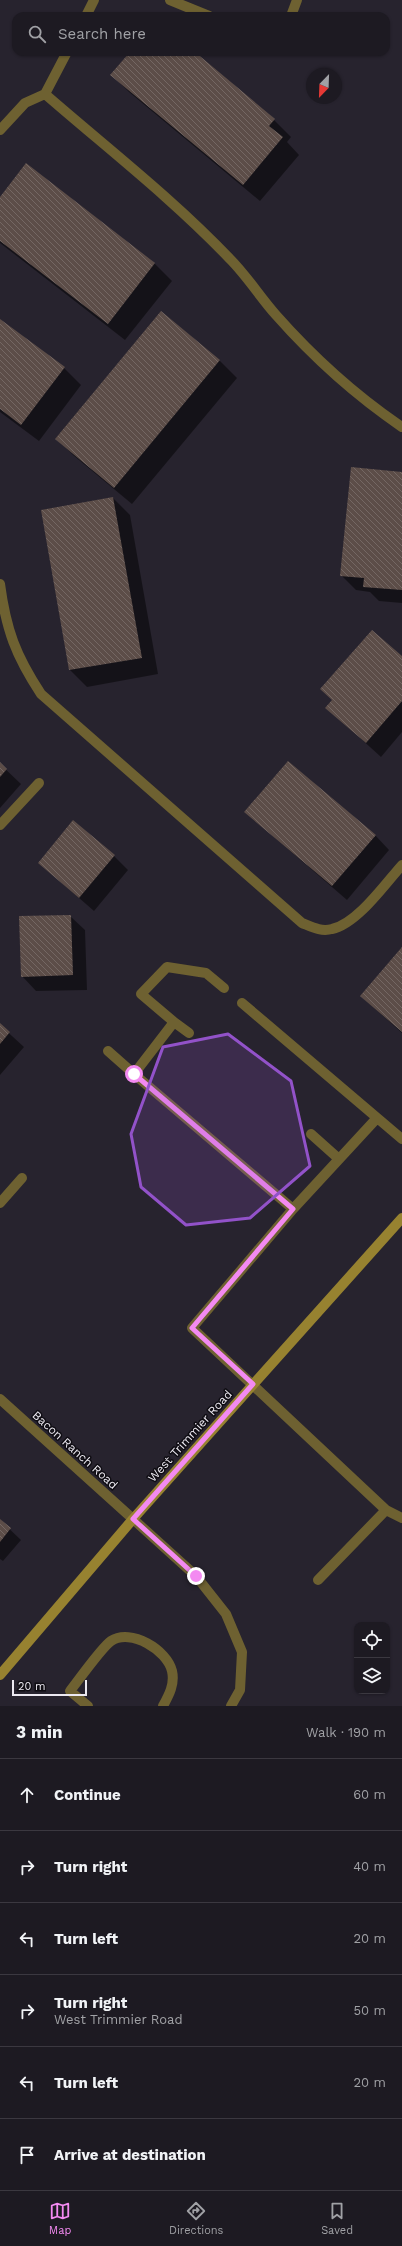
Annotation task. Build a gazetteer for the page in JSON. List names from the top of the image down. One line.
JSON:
{"streets":{"main road":["West Trimmier Road"],"street":["Bacon Ranch Road"]},"crossings":[["West Trimmier Road","Bacon Ranch Road"]],"scale_bar":"20 m","north":"bottom left","page":{"search":"Search here","scale":"20 m","heading":["3 min","Walk · 190 m"],"list":[["Continue","60 m"],["Turn right","40 m"],["Turn left","20 m"],["Turn right","West Trimmier Road","50 m"],["Turn left","20 m"],"Arrive at destination"],"nav":["Map","Directions","Saved"]}}
